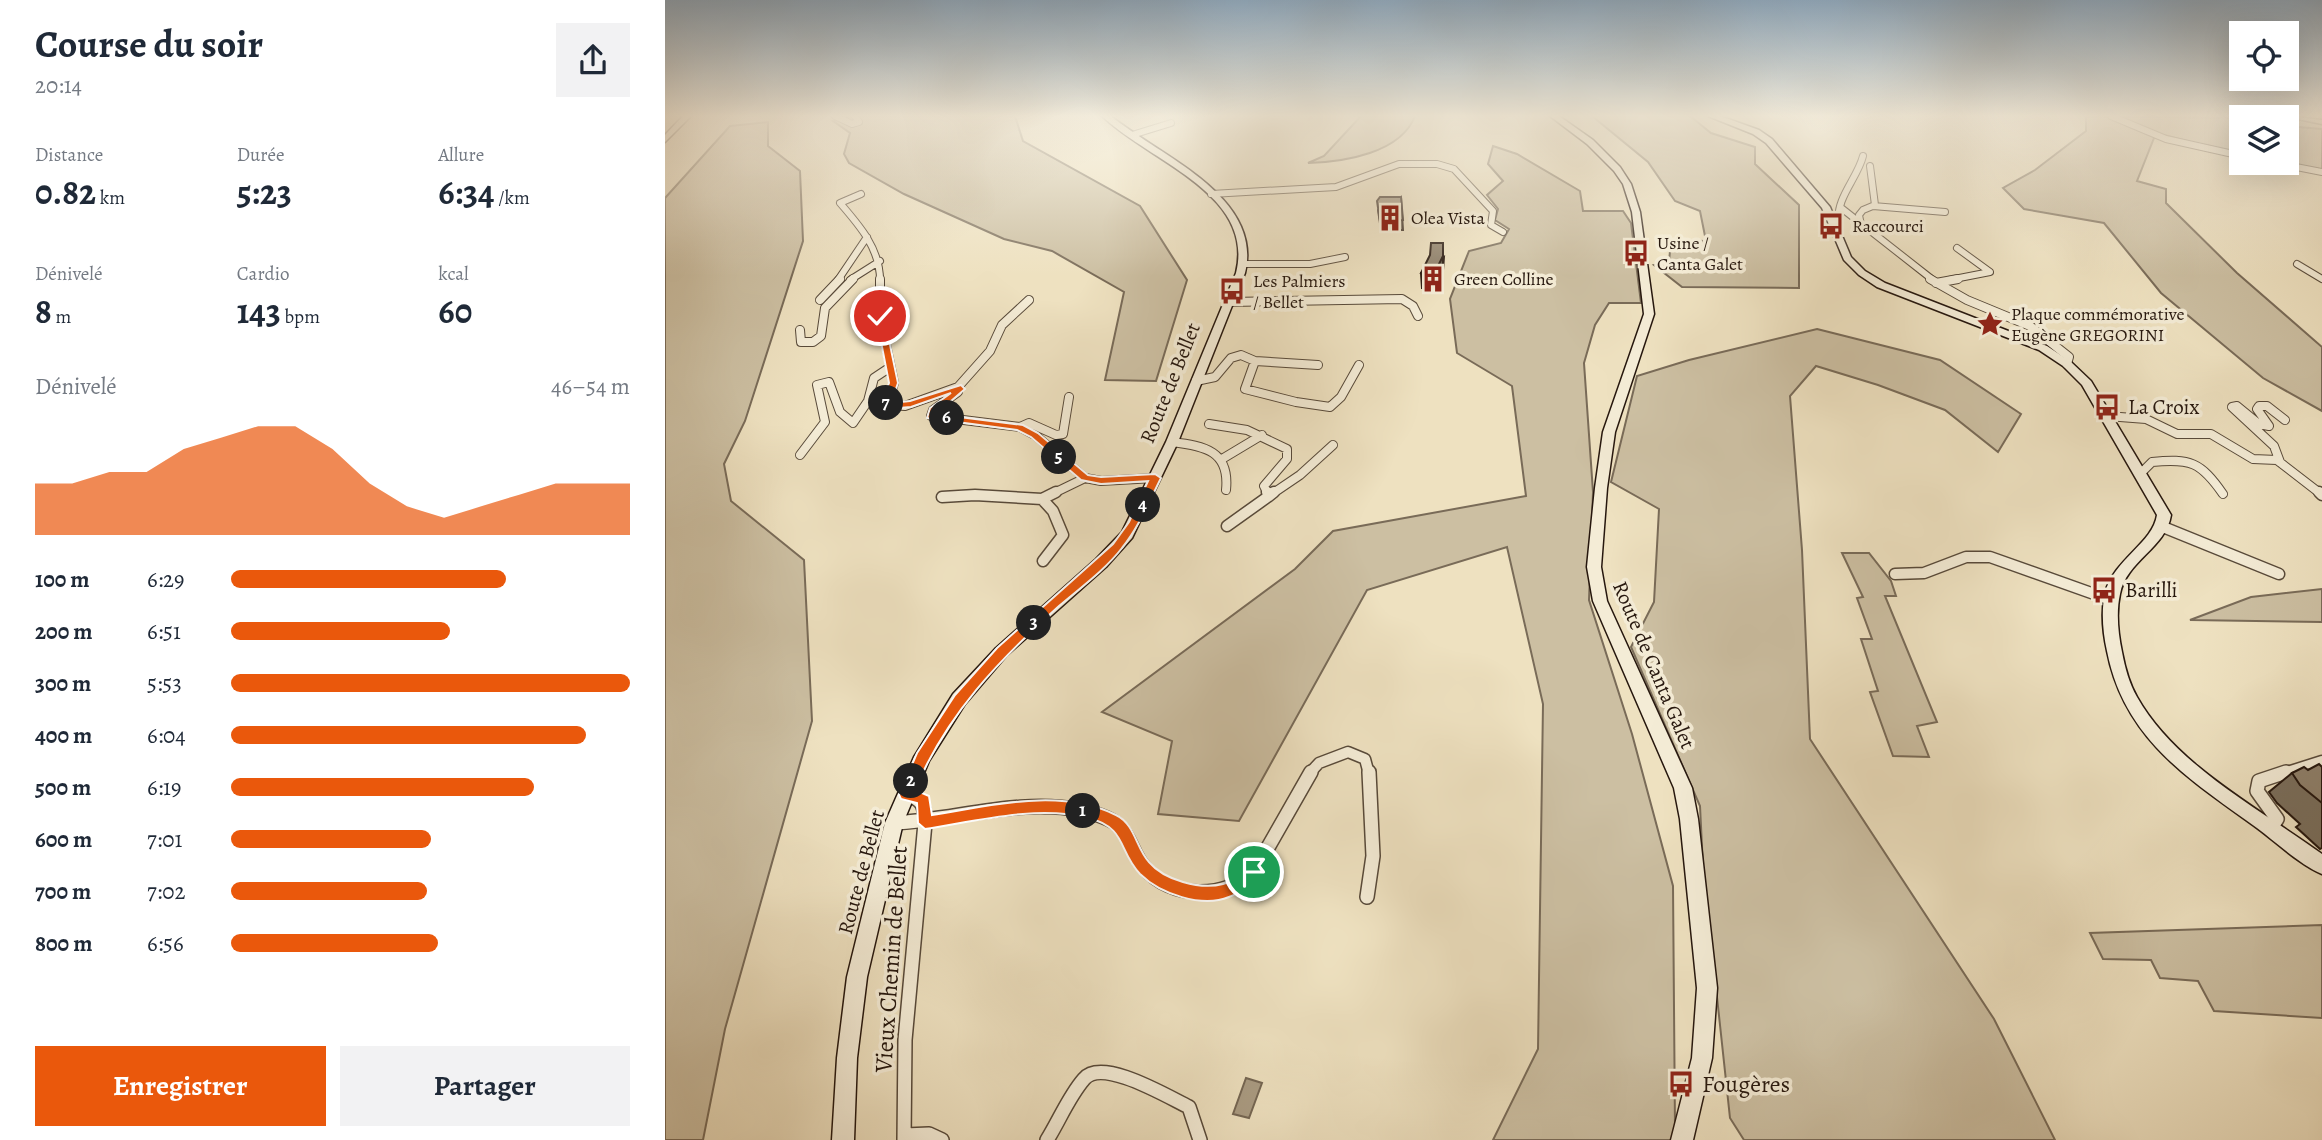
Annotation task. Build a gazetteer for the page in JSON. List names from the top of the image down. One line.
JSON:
{"streets":{"street":["Route de Bellet","Route de Canta Galet","Vieux Chemin de Bellet"]},"crossings":[["Route de Bellet","Vieux Chemin de Bellet"]],"places":{"building":["Olea Vista","Green Colline"],"bus stop":["Raccourci","Usine / Canta Galet","Les Palmiers / Bellet","La Croix","Barilli","Fougères"],"place":["Plaque commémorative Eugène GREGORINI"]},"page":{"heading":["Course du soir","20:14"],"stats":[["Distance","0.82 km"],["Durée","5:23"],["Allure","6:34 /km"],["Dénivelé","8 m"],["Cardio","143 bpm"],["kcal","60"]],"chart":["Dénivelé","46–54 m"],"pins":["7","6","5","4","3","2","1"],"list":[{"name":"100 m","note":"6:29"},{"name":"200 m","note":"6:51"},{"name":"300 m","note":"5:53"},{"name":"400 m","note":"6:04"},{"name":"500 m","note":"6:19"},{"name":"600 m","note":"7:01"},{"name":"700 m","note":"7:02"},{"name":"800 m","note":"6:56"}],"buttons":["Enregistrer","Partager"]}}
